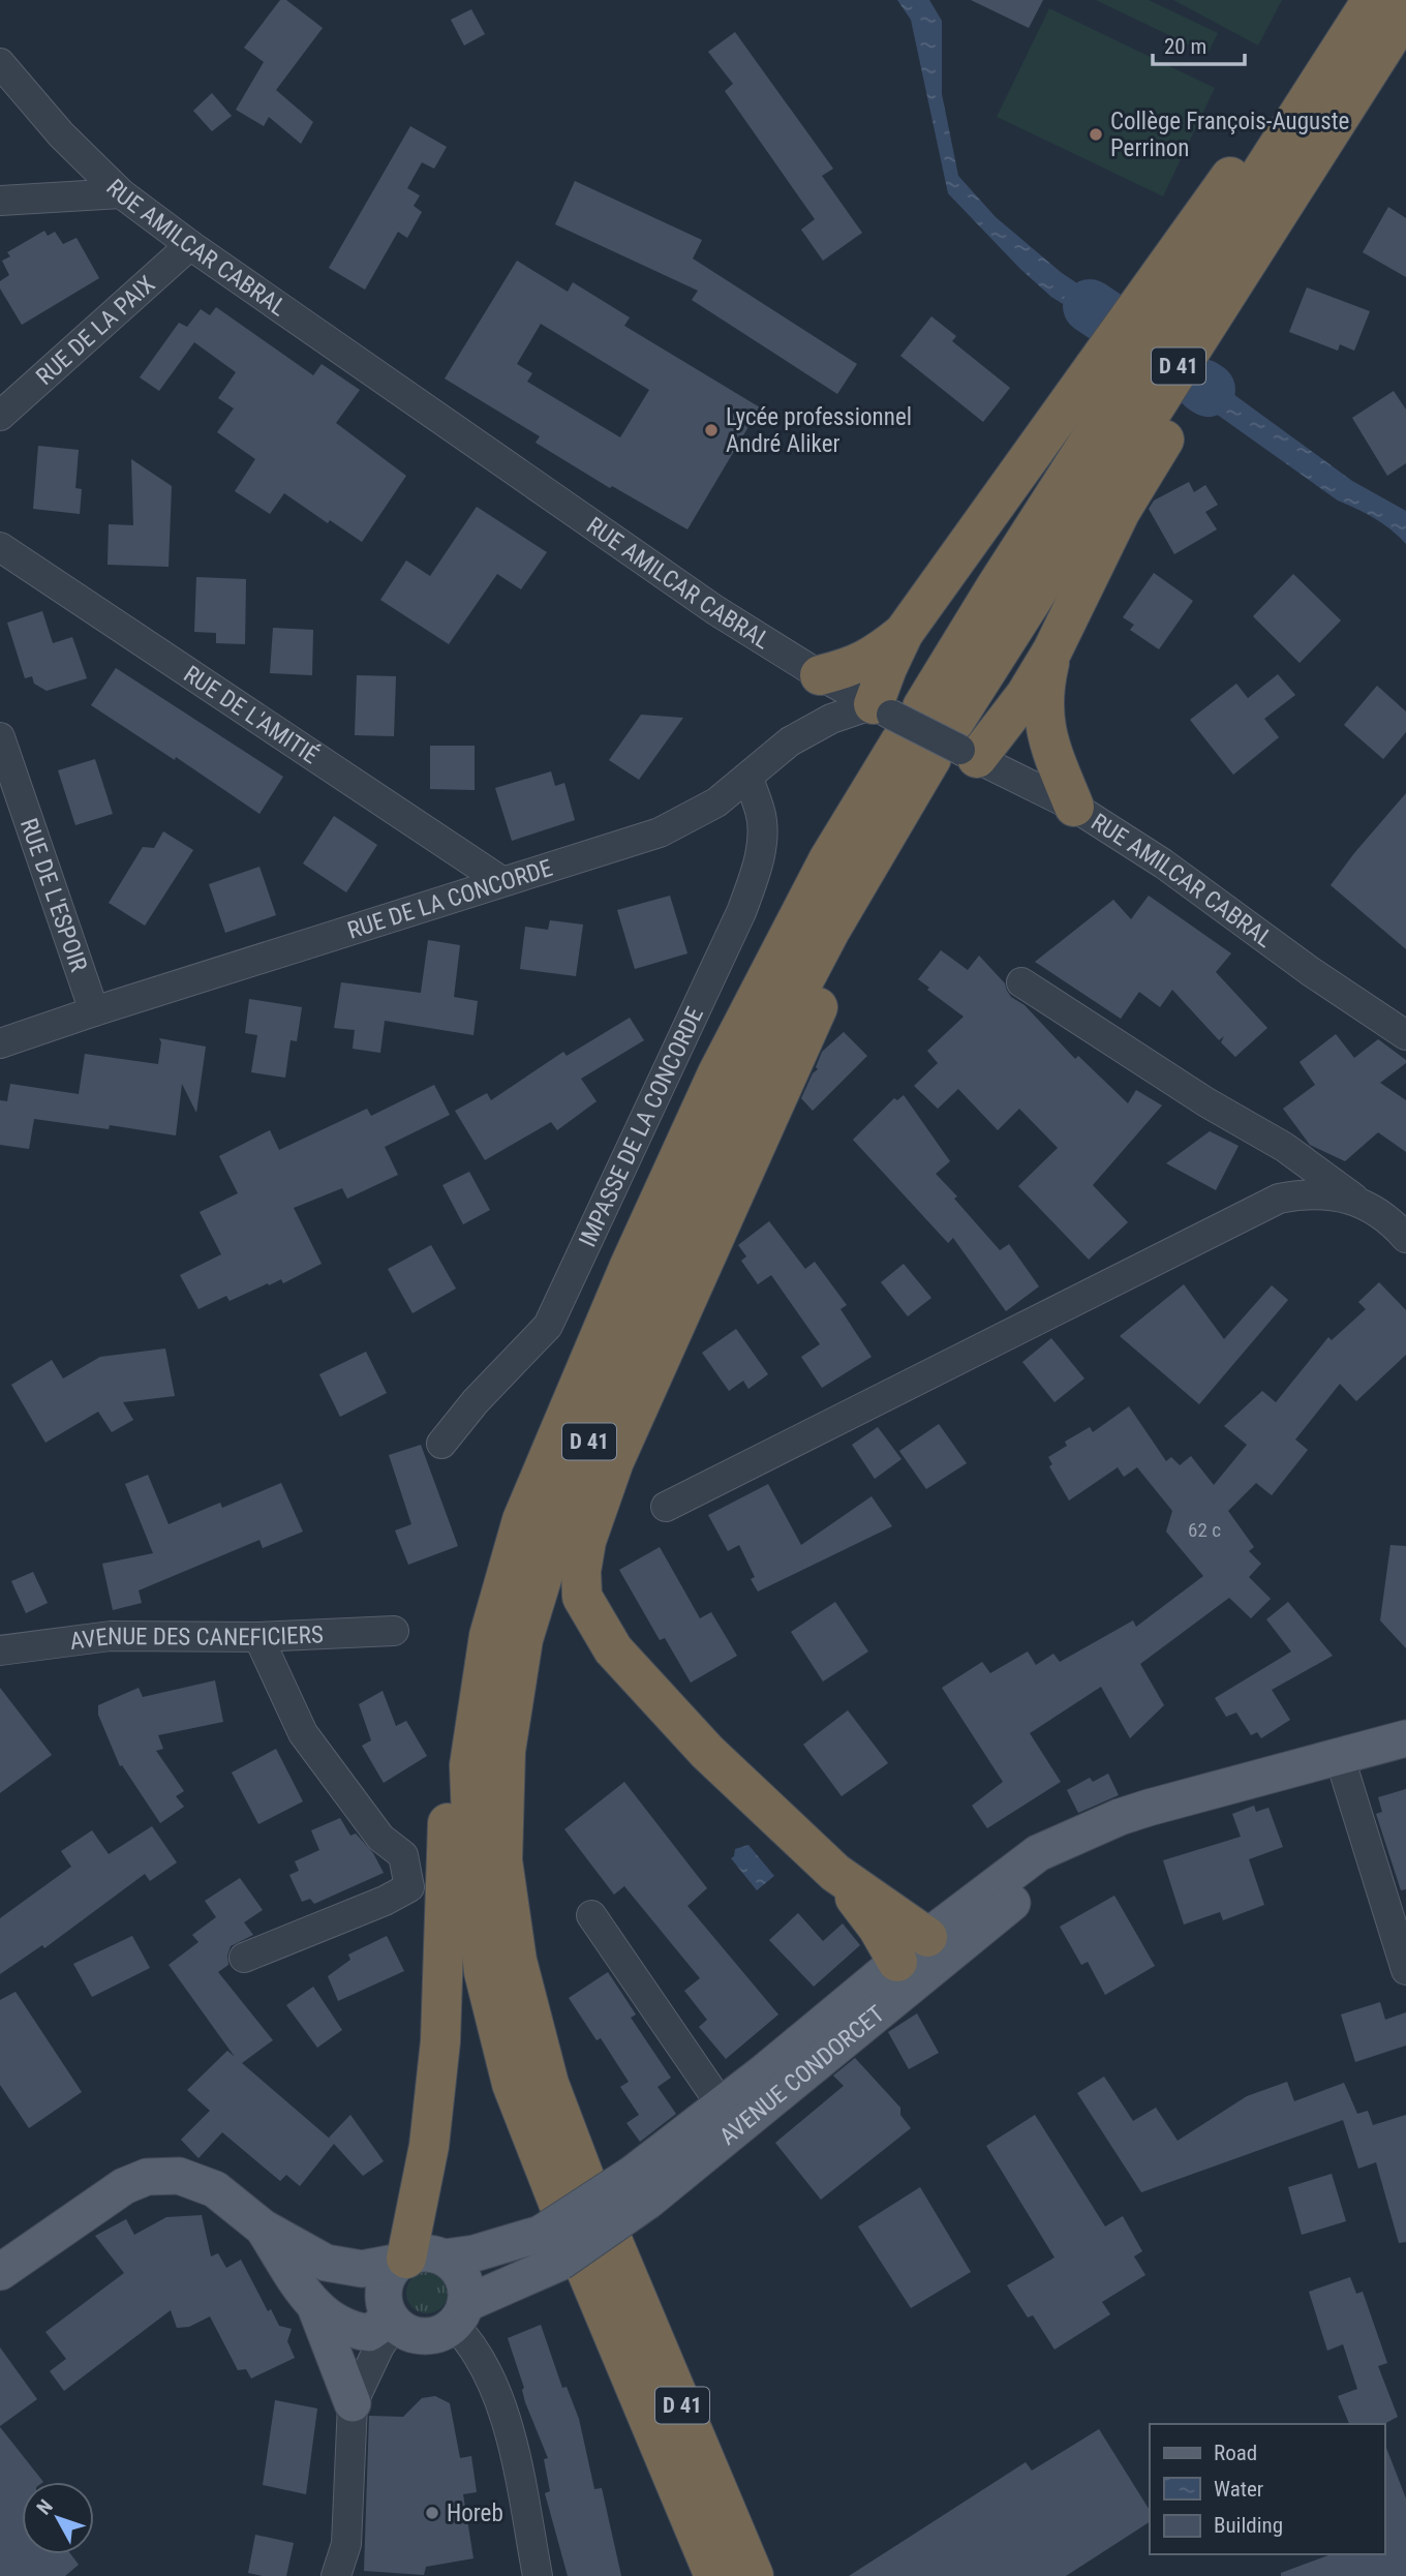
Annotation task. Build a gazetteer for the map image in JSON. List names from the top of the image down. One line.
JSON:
{"streets":{"highway":["D 41"],"main road":["AVENUE CONDORCET"],"street":["RUE AMILCAR CABRAL","RUE DE LA PAIX","RUE DE L'AMITIÉ","RUE DE L'ESPOIR","RUE DE LA CONCORDE","IMPASSE DE LA CONCORDE","AVENUE DES CANEFICIERS"]},"crossings":[["RUE AMILCAR CABRAL","RUE DE LA PAIX"],["RUE AMILCAR CABRAL","D 41"],["RUE AMILCAR CABRAL","RUE DE LA CONCORDE"],["D 41","RUE DE LA CONCORDE"],["D 41","AVENUE CONDORCET"],["RUE DE L'AMITIÉ","RUE DE LA CONCORDE"],["RUE DE L'ESPOIR","RUE DE LA CONCORDE"],["RUE DE LA CONCORDE","IMPASSE DE LA CONCORDE"]],"places":["Collège François-Auguste Perrinon","Lycée professionnel André Aliker","Horeb"],"house_numbers":["62 c"],"legend":["Road","Water","Building"],"scale_bar":"20 m","north":"top left"}
